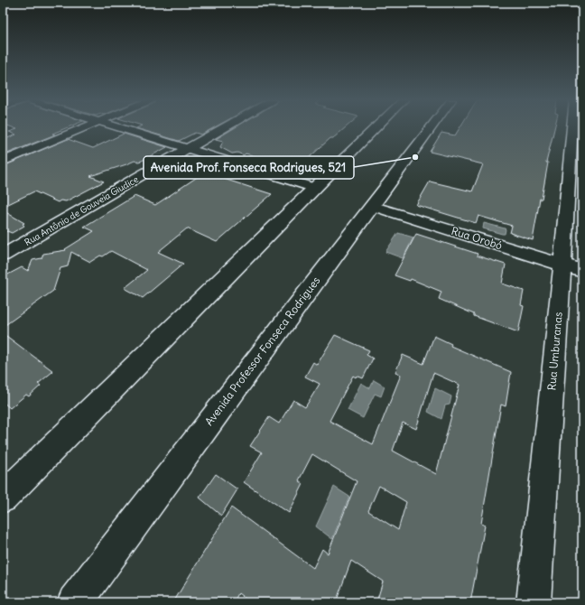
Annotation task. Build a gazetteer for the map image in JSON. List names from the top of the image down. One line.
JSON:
{"streets":{"main road":["Avenida Professor Fonseca Rodrigues"],"street":["Rua Antônio de Gouveia Giudice","Rua Orobó","Rua Umburanas"]},"crossings":[["Rua Orobó","Avenida Professor Fonseca Rodrigues"],["Rua Orobó","Rua Umburanas"]],"places":["Avenida Prof. Fonseca Rodrigues, 521"]}
